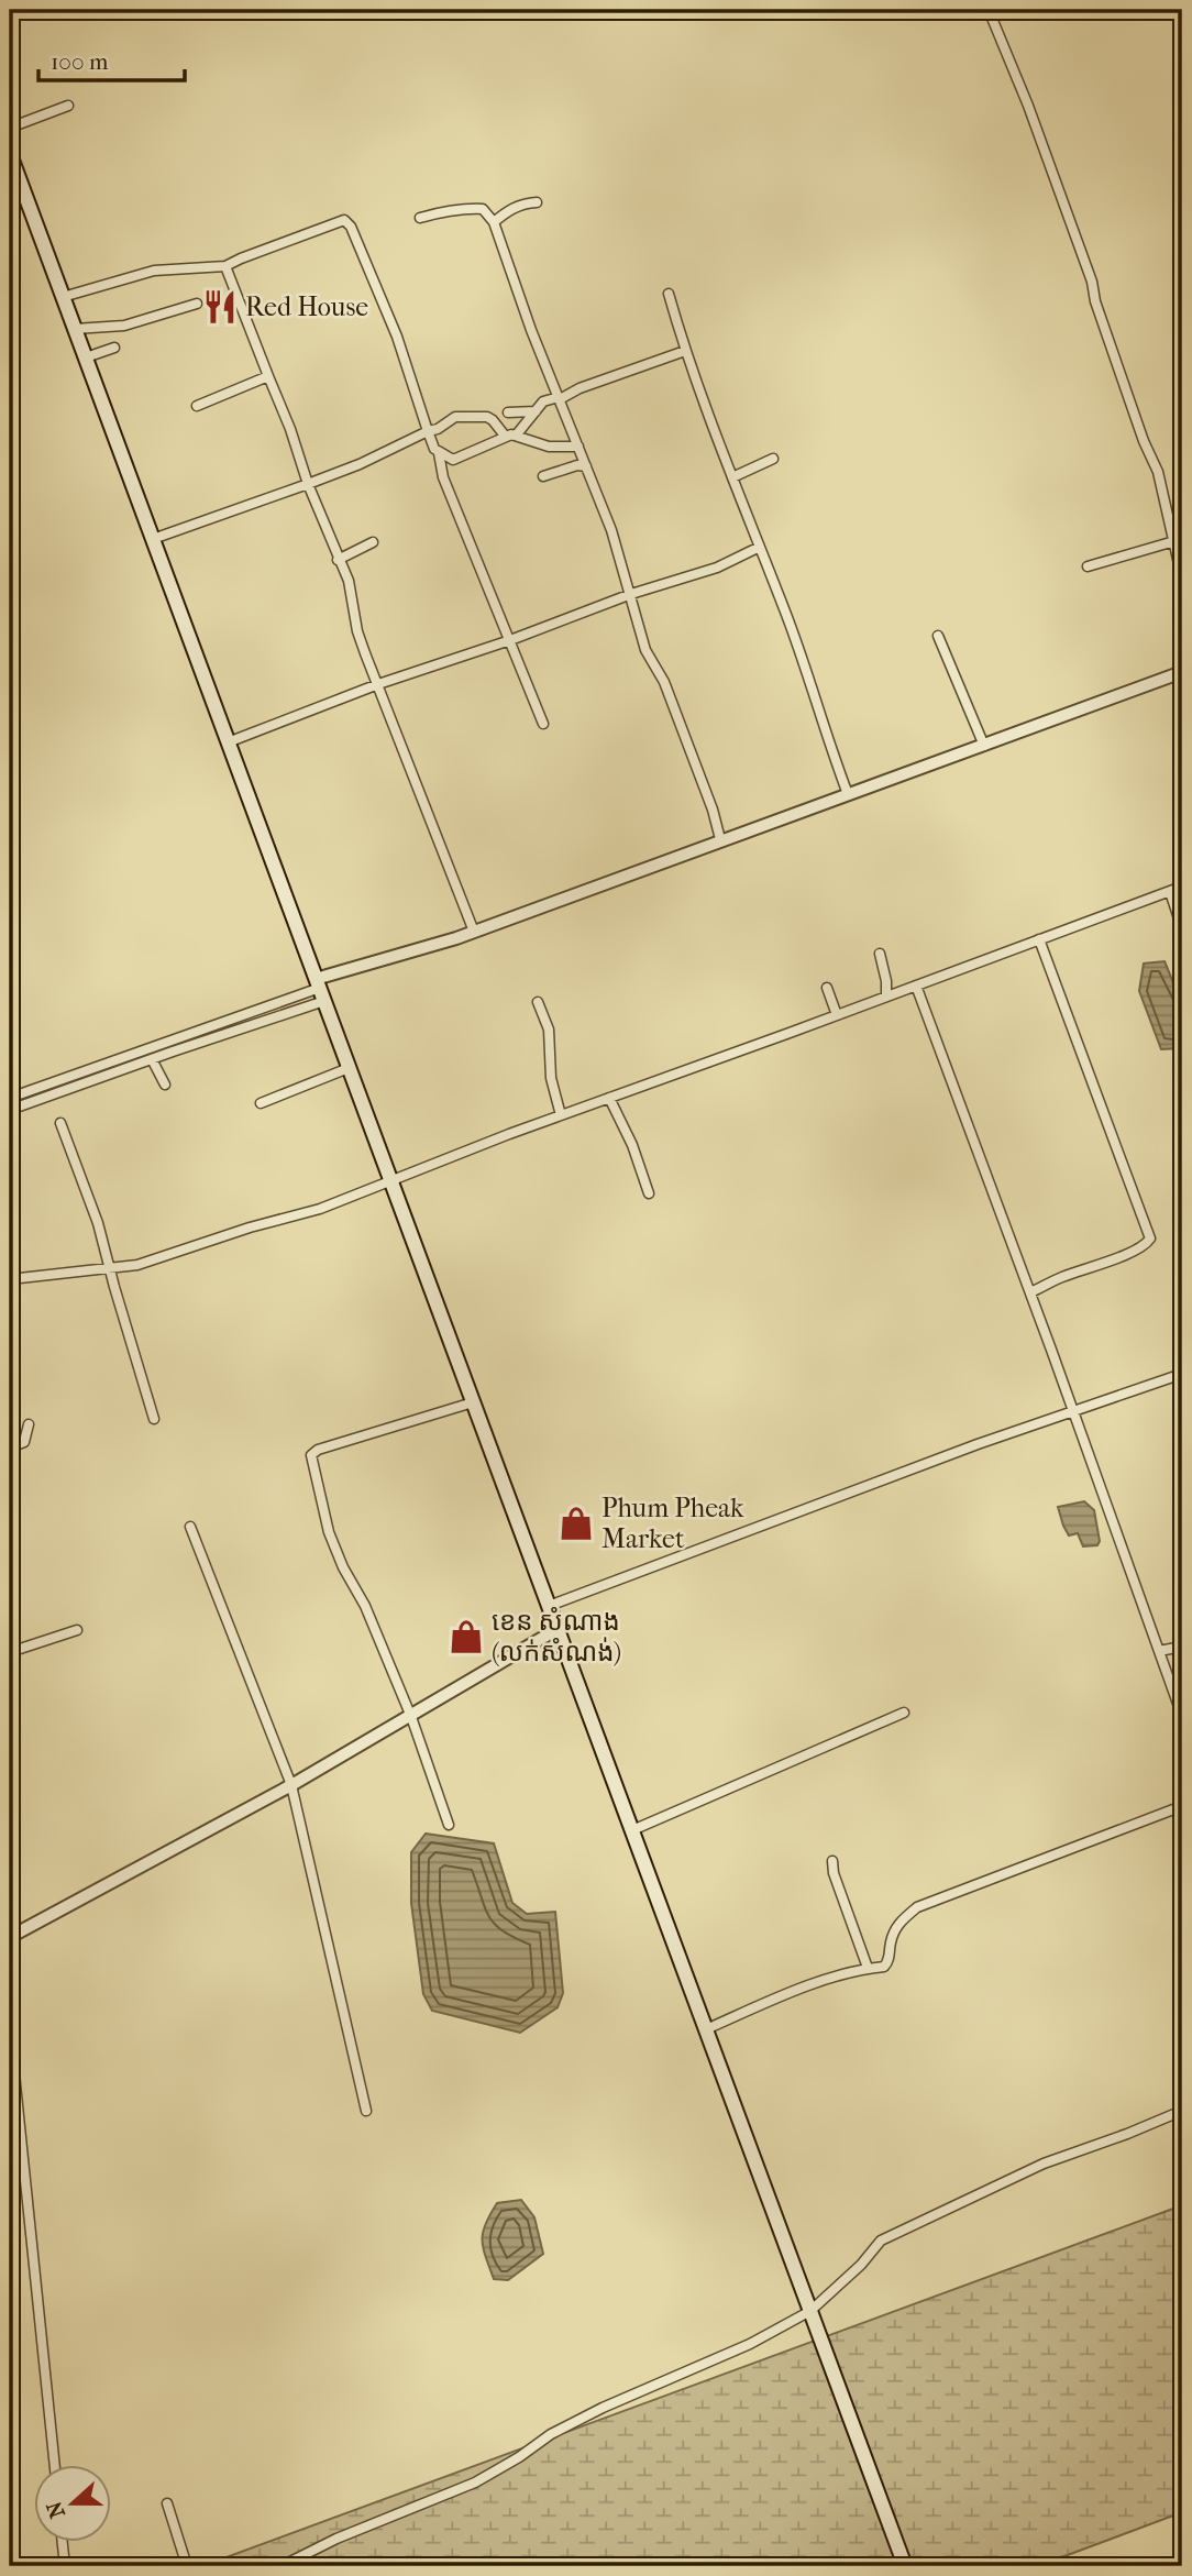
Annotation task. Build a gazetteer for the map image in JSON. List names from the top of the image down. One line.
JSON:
{"places":{"restaurant":["Red House"],"shop":["Phum Pheak Market","ខេន សំណាង (លក់សំណង់)"]},"scale_bar":"100 m","north":"left"}
